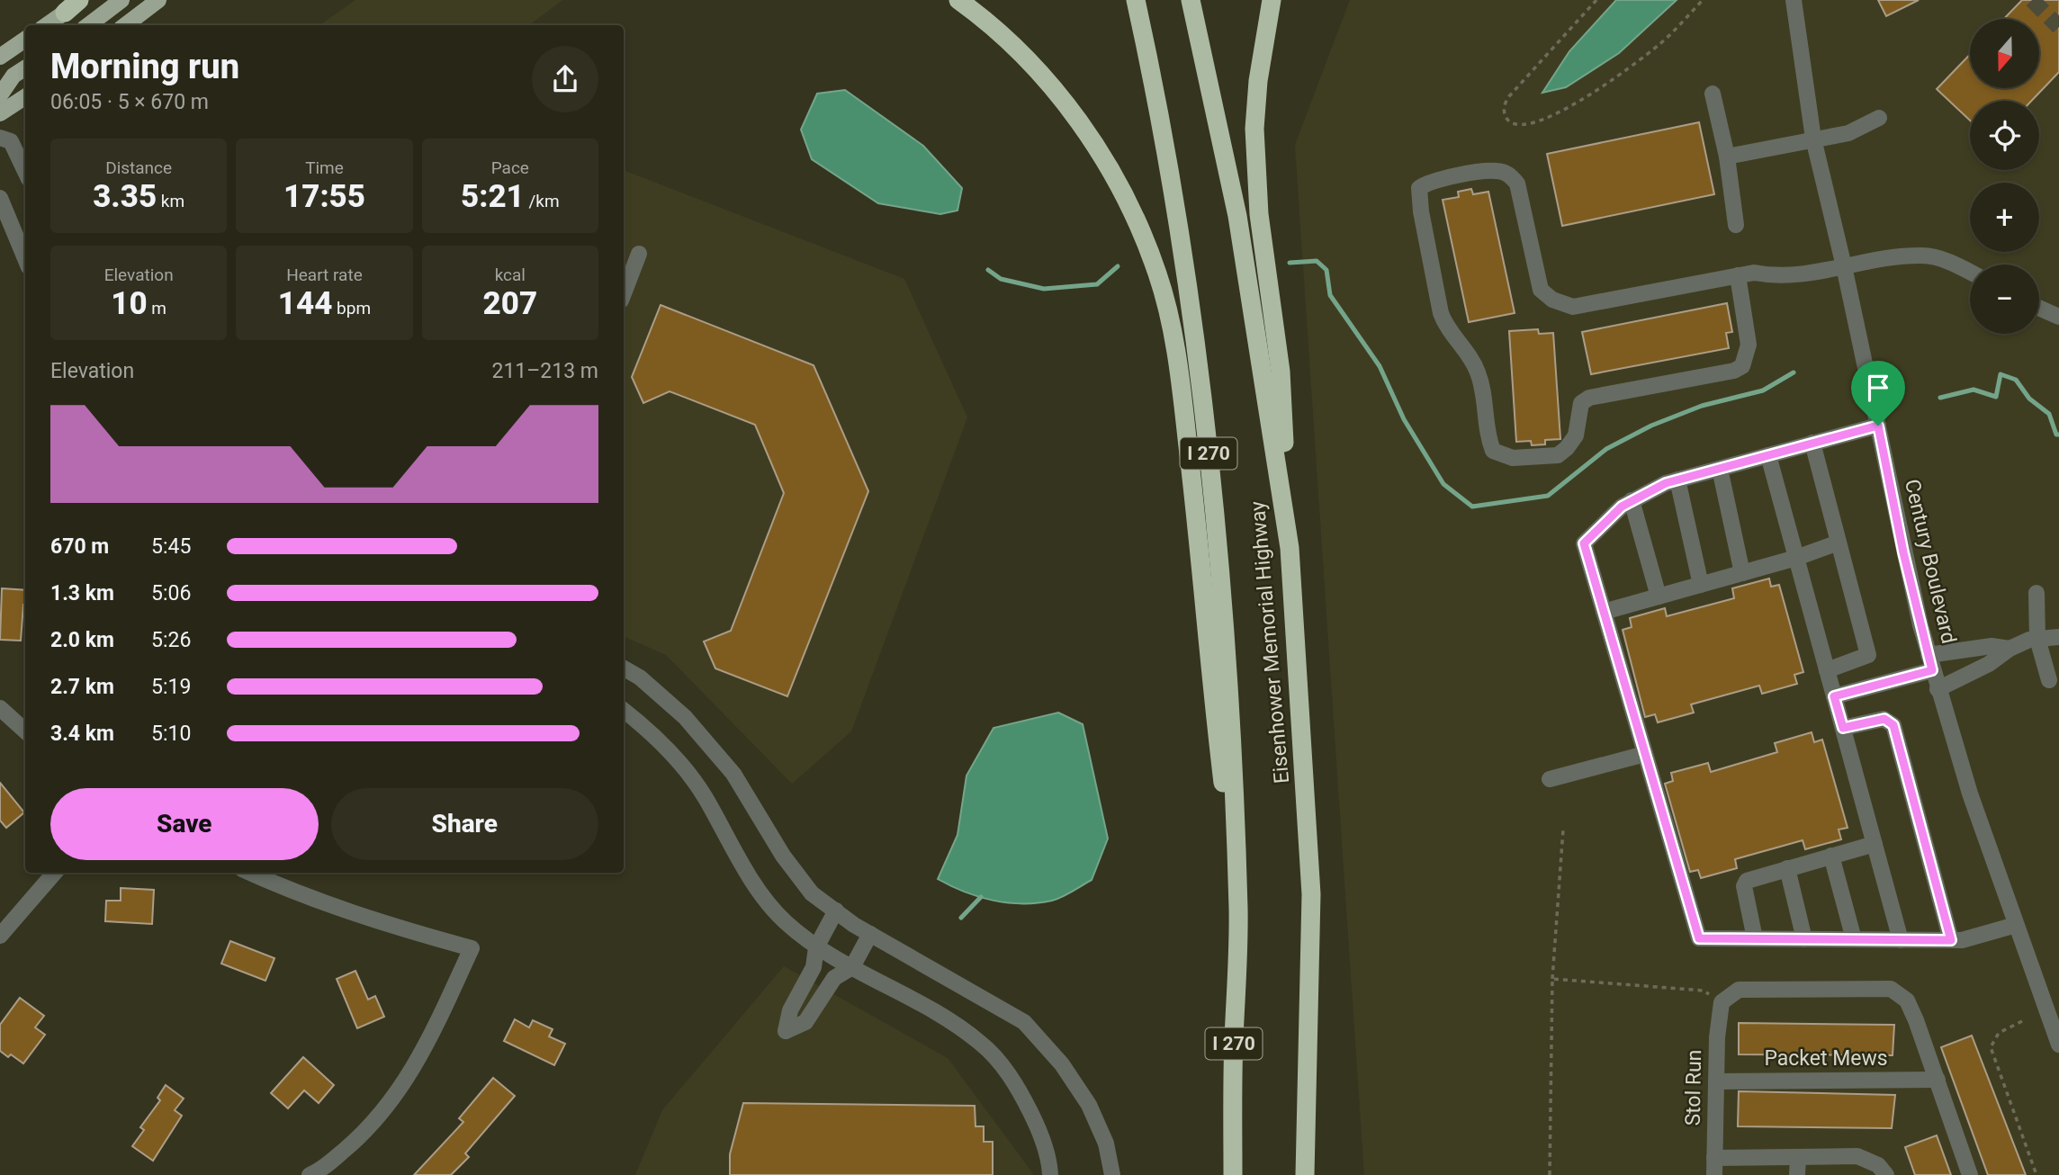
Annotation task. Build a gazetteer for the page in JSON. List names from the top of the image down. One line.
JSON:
{"streets":{"highway":["I 270","Eisenhower Memorial Highway"],"street":["Century Boulevard","Packet Mews","Stol Run"]},"crossings":[["Packet Mews","Stol Run"]],"north":"bottom","page":{"map_buttons":["+","−"],"heading":["Morning run","06:05 · 5 × 670 m"],"stats":[["Distance","3.35 km"],["Time","17:55"],["Pace","5:21 /km"],["Elevation","10 m"],["Heart rate","144 bpm"],["kcal","207"]],"chart":["Elevation","211–213 m"],"list":[{"name":"670 m","note":"5:45"},{"name":"1.3 km","note":"5:06"},{"name":"2.0 km","note":"5:26"},{"name":"2.7 km","note":"5:19"},{"name":"3.4 km","note":"5:10"}],"buttons":["Save","Share"]}}
